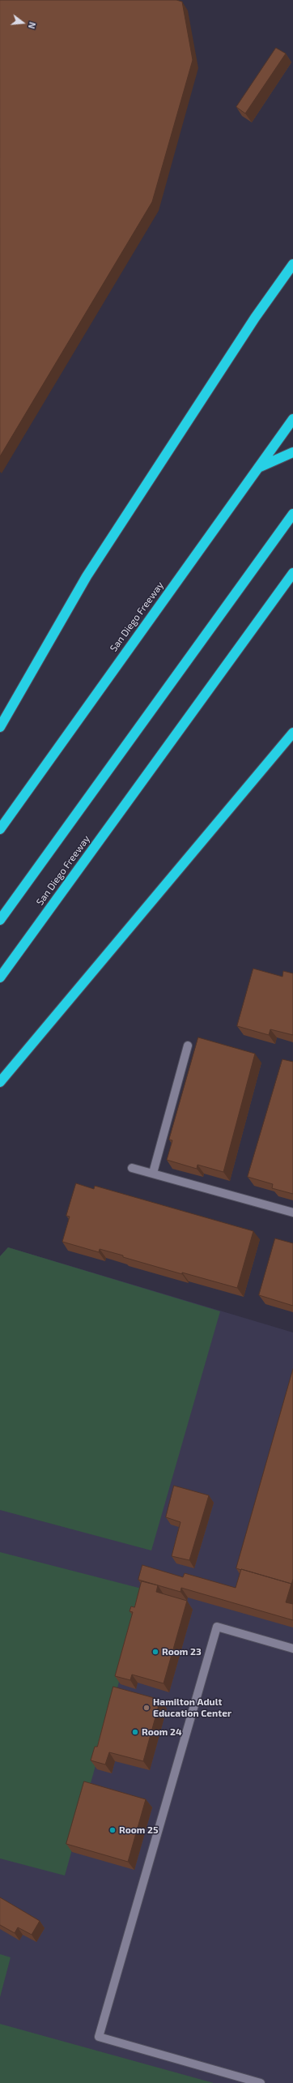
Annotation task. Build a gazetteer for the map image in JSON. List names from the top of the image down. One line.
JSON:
{"streets":{"highway":["San Diego Freeway"]},"places":["Room 23","Hamilton Adult Education Center","Room 24","Room 25"],"north":"right"}
